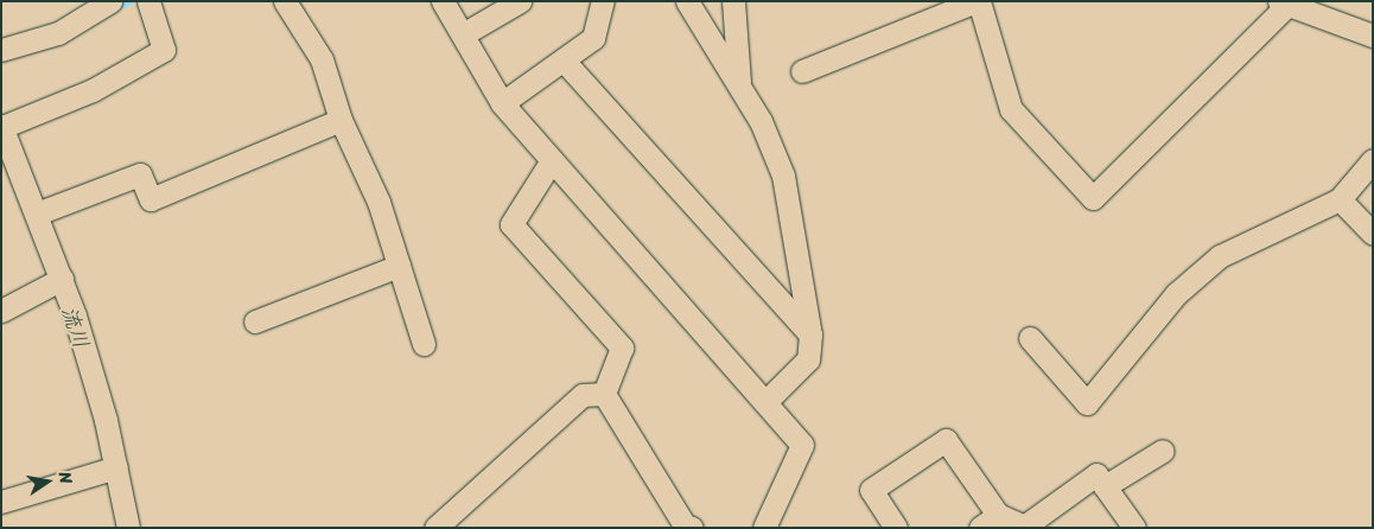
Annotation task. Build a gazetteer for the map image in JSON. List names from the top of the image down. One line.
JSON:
{"water":["流川"],"north":"right"}
